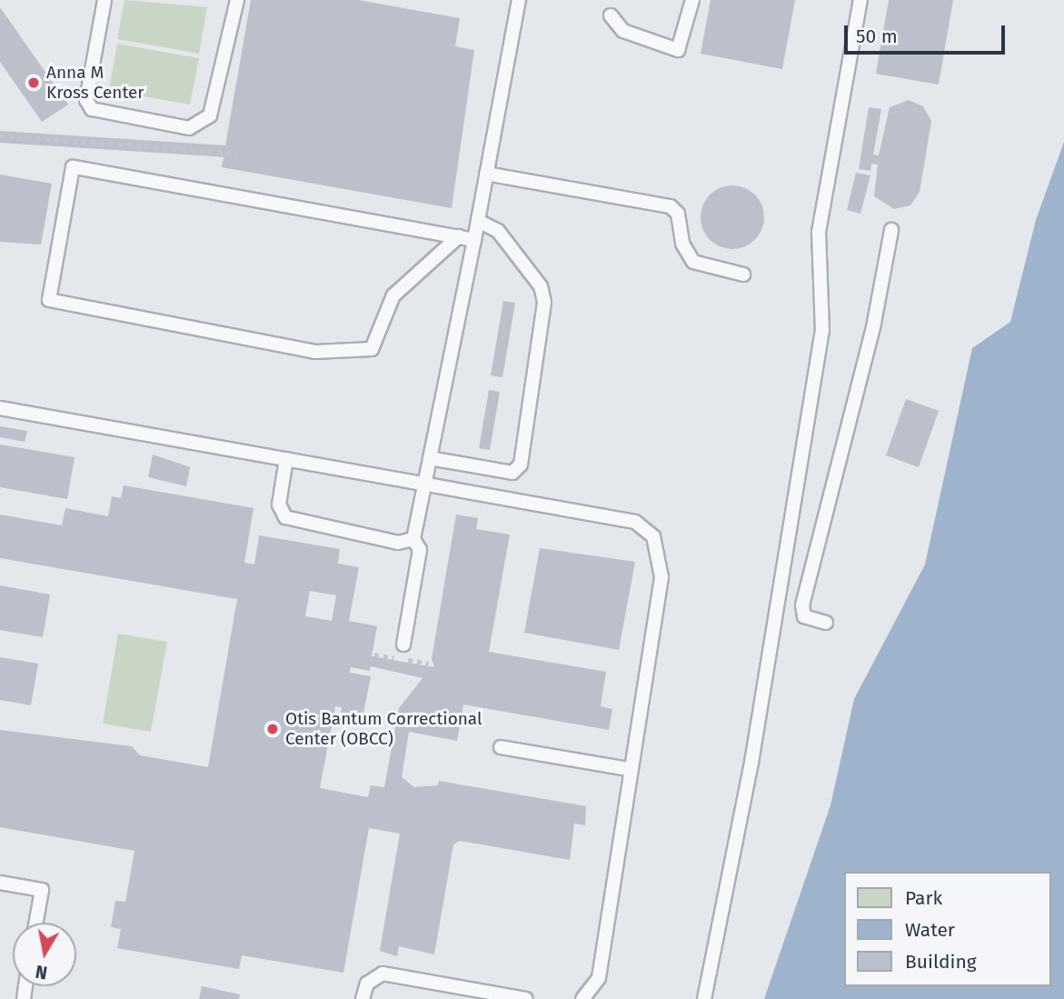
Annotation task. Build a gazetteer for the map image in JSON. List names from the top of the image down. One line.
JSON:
{"places":["Anna M Kross Center","Otis Bantum Correctional Center (OBCC)"],"legend":["Park","Water","Building"],"scale_bar":"50 m","north":"bottom"}
